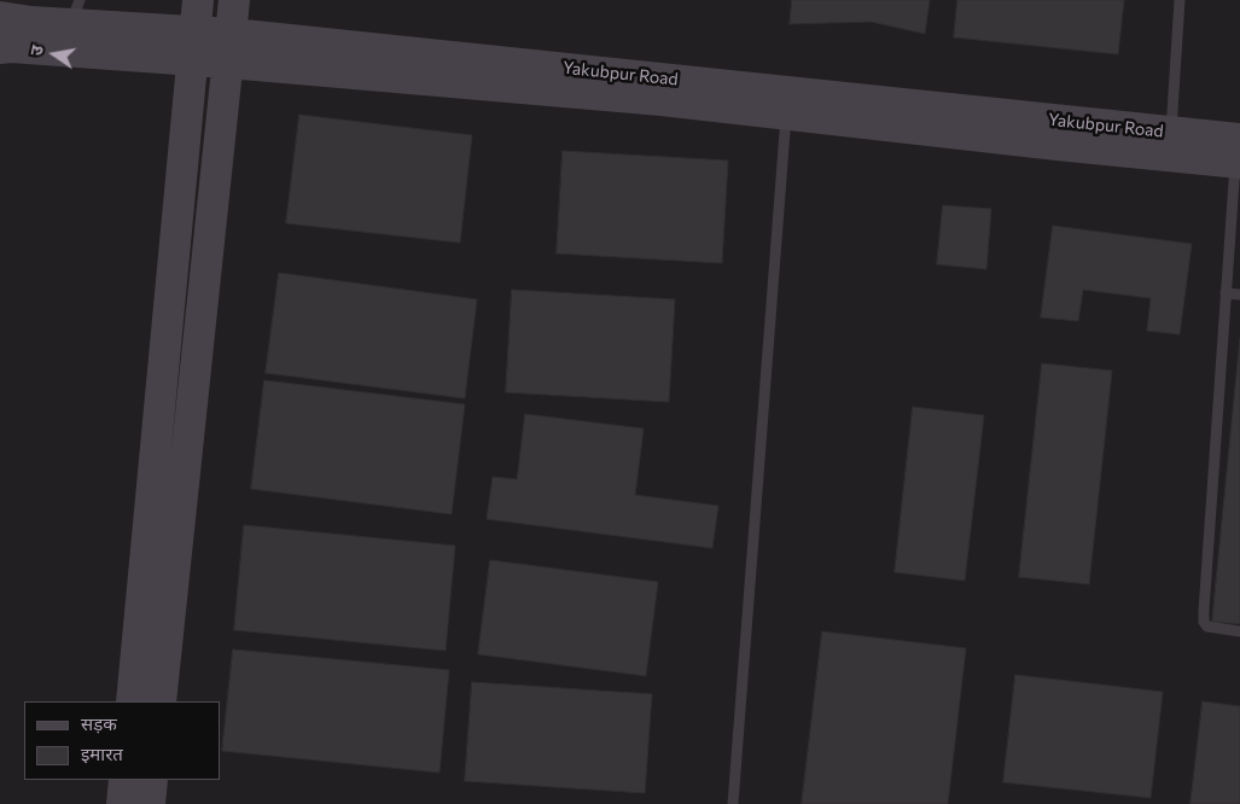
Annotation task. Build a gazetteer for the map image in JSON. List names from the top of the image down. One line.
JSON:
{"streets":{"street":["Yakubpur Road"]},"legend":["सड़क","इमारत"],"north":"left"}
